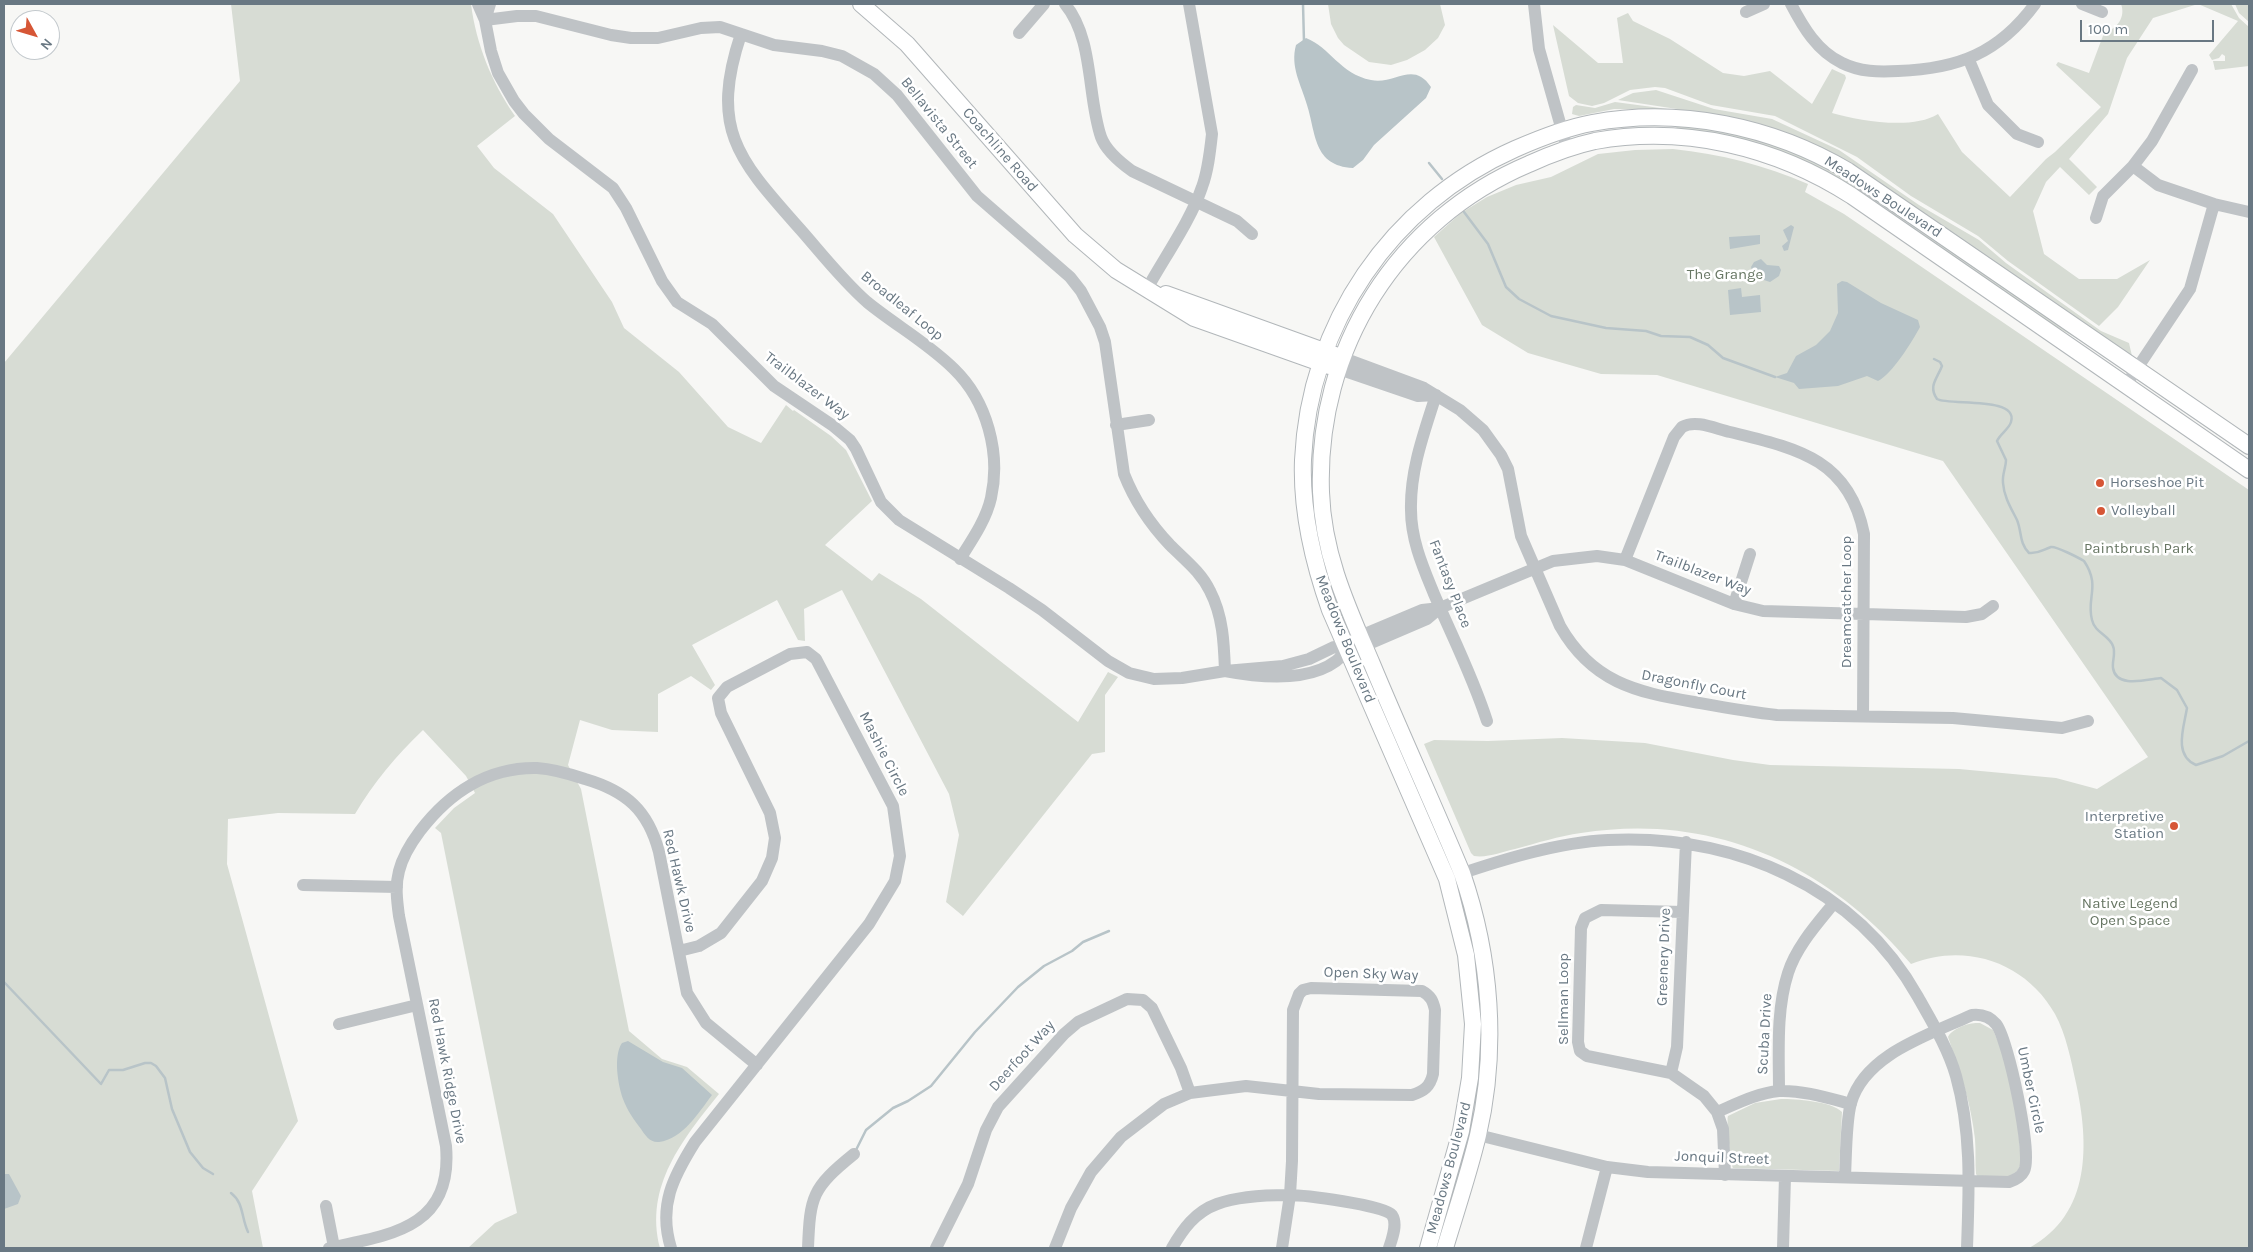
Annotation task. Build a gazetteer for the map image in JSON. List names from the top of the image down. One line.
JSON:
{"streets":{"main road":["Coachline Road","Meadows Boulevard"],"street":["Bellavista Street","Broadleaf Loop","Trailblazer Way","Fantasy Place","Dreamcatcher Loop","Dragonfly Court","Mashie Circle","Red Hawk Drive","Greenery Drive","Open Sky Way","Sellman Loop","Scuba Drive","Deerfoot Way","Red Hawk Ridge Drive","Umber Circle","Jonquil Street"]},"crossings":[["Bellavista Street","Broadleaf Loop"],["Bellavista Street","Trailblazer Way"],["Coachline Road","Meadows Boulevard"],["Meadows Boulevard","Trailblazer Way"],["Meadows Boulevard","Jonquil Street"],["Broadleaf Loop","Trailblazer Way"],["Trailblazer Way","Fantasy Place"],["Trailblazer Way","Dreamcatcher Loop"],["Trailblazer Way","Dragonfly Court"],["Fantasy Place","Dragonfly Court"],["Dreamcatcher Loop","Dragonfly Court"],["Mashie Circle","Red Hawk Drive"],["Red Hawk Drive","Red Hawk Ridge Drive"],["Greenery Drive","Sellman Loop"],["Sellman Loop","Jonquil Street"],["Umber Circle","Jonquil Street"]],"parks":["The Grange","Paintbrush Park","Native Legend Open Space"],"places":["Horseshoe Pit","Volleyball","Interpretive Station"],"scale_bar":"100 m","north":"bottom right"}
